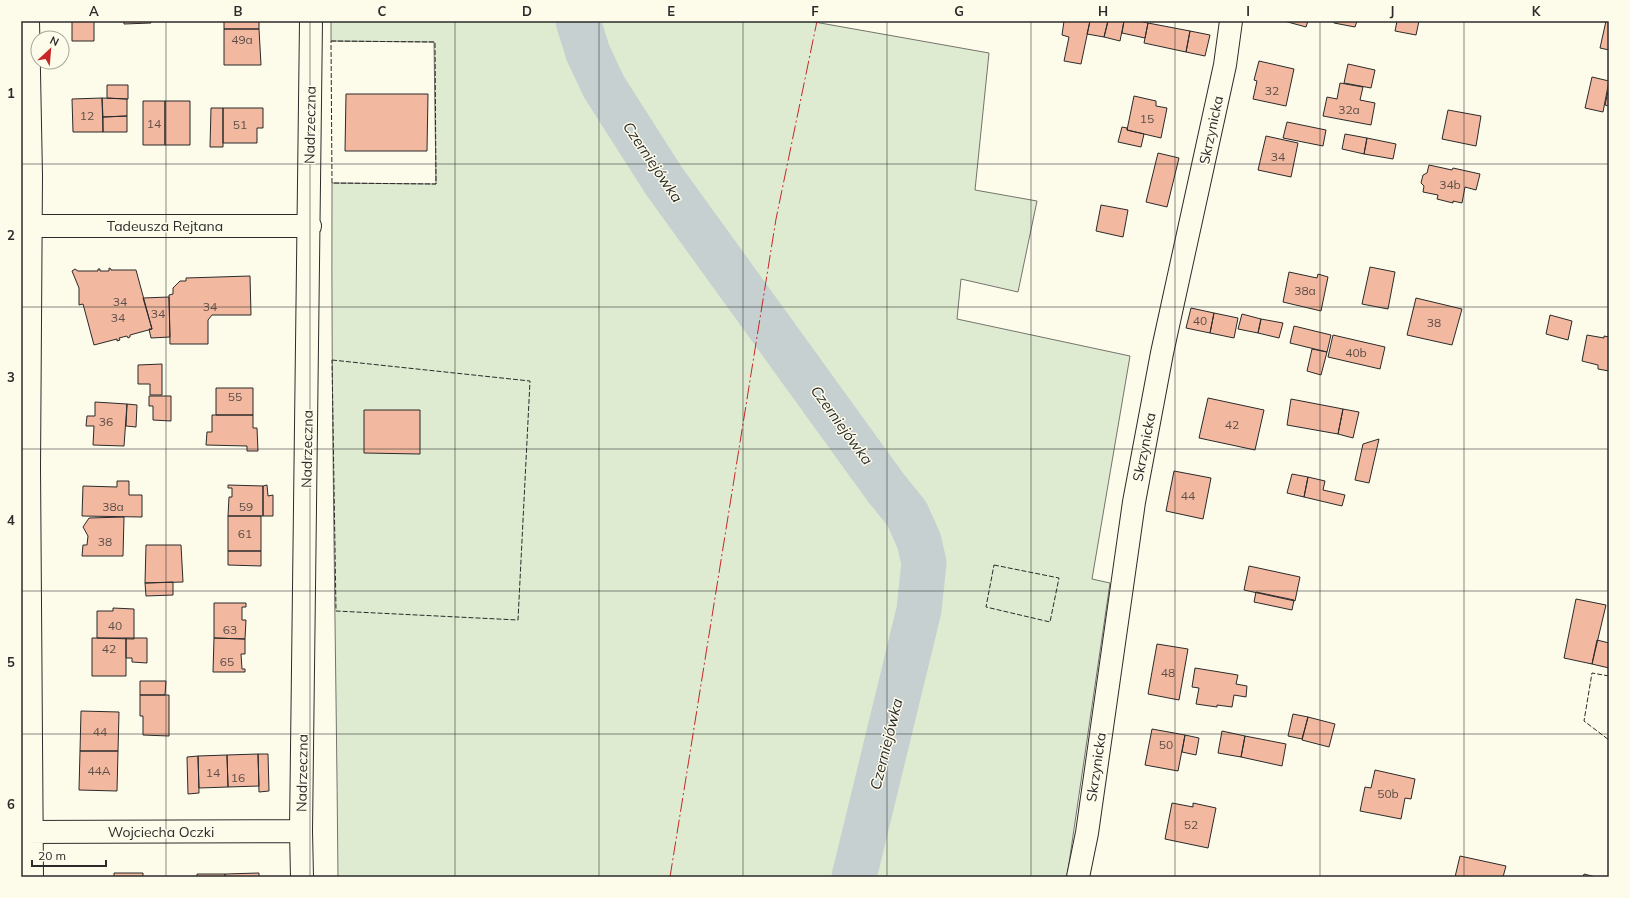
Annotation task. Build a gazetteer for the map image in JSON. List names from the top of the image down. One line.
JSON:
{"streets":{"street":["Nadrzeczna","Skrzynicka","Tadeusza Rejtana","Wojciecha Oczki"]},"crossings":[["Nadrzeczna","Tadeusza Rejtana"],["Nadrzeczna","Wojciecha Oczki"]],"water":["Czerniejówka"],"house_numbers":["49a","32","32a","12","15","14","51","34","34b","38a","34","34","34","34","40","38","40b","55","36","42","44","38a","59","61","38","40","63","42","65","48","44","50","44A","14","16","50b","52"],"scale_bar":"20 m","north":"top right","grid":{"columns":["A","B","C","D","E","F","G","H","I","J","K"],"rows":["1","2","3","4","5","6"]}}
